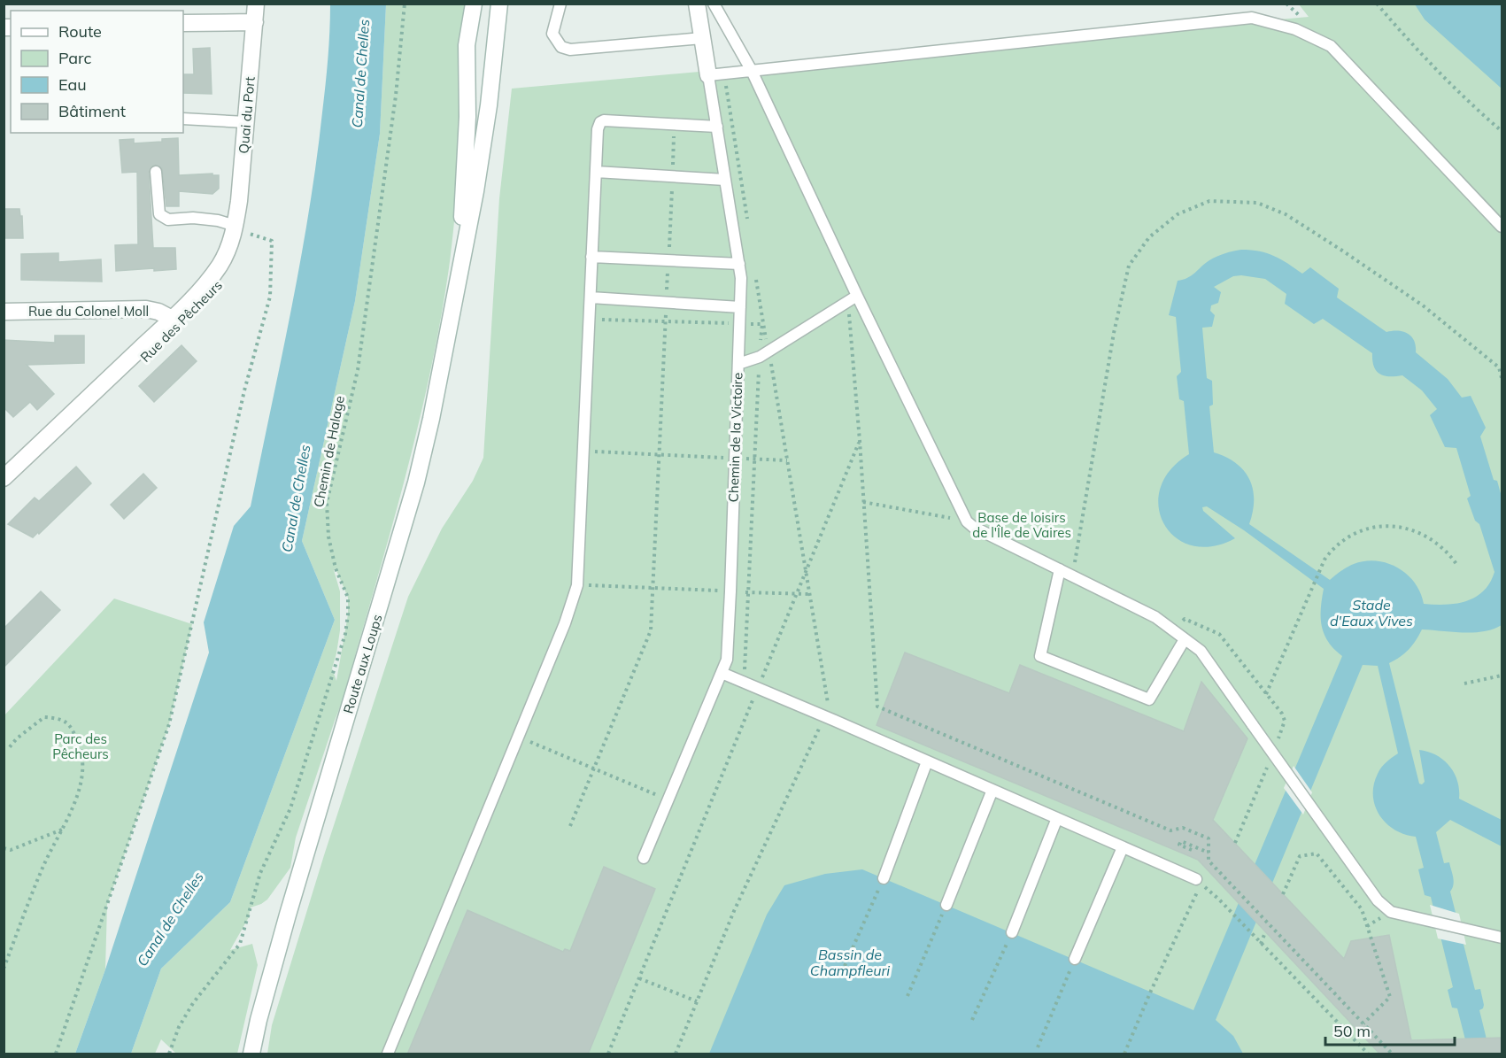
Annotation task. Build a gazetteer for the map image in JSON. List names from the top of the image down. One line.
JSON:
{"streets":{"street":["Quai du Port","Rue du Colonel Moll","Rue des Pêcheurs","Chemin de la Victoire","Route aux Loups"],"path":["Chemin de Halage"]},"crossings":[["Quai du Port","Rue des Pêcheurs"],["Rue du Colonel Moll","Rue des Pêcheurs"]],"water":["Canal de Chelles","Stade d'Eaux Vives","Bassin de Champfleuri"],"parks":["Base de loisirs de l'Île de Vaires","Parc des Pêcheurs"],"legend":["Route","Parc","Eau","Bâtiment"],"scale_bar":"50 m"}
